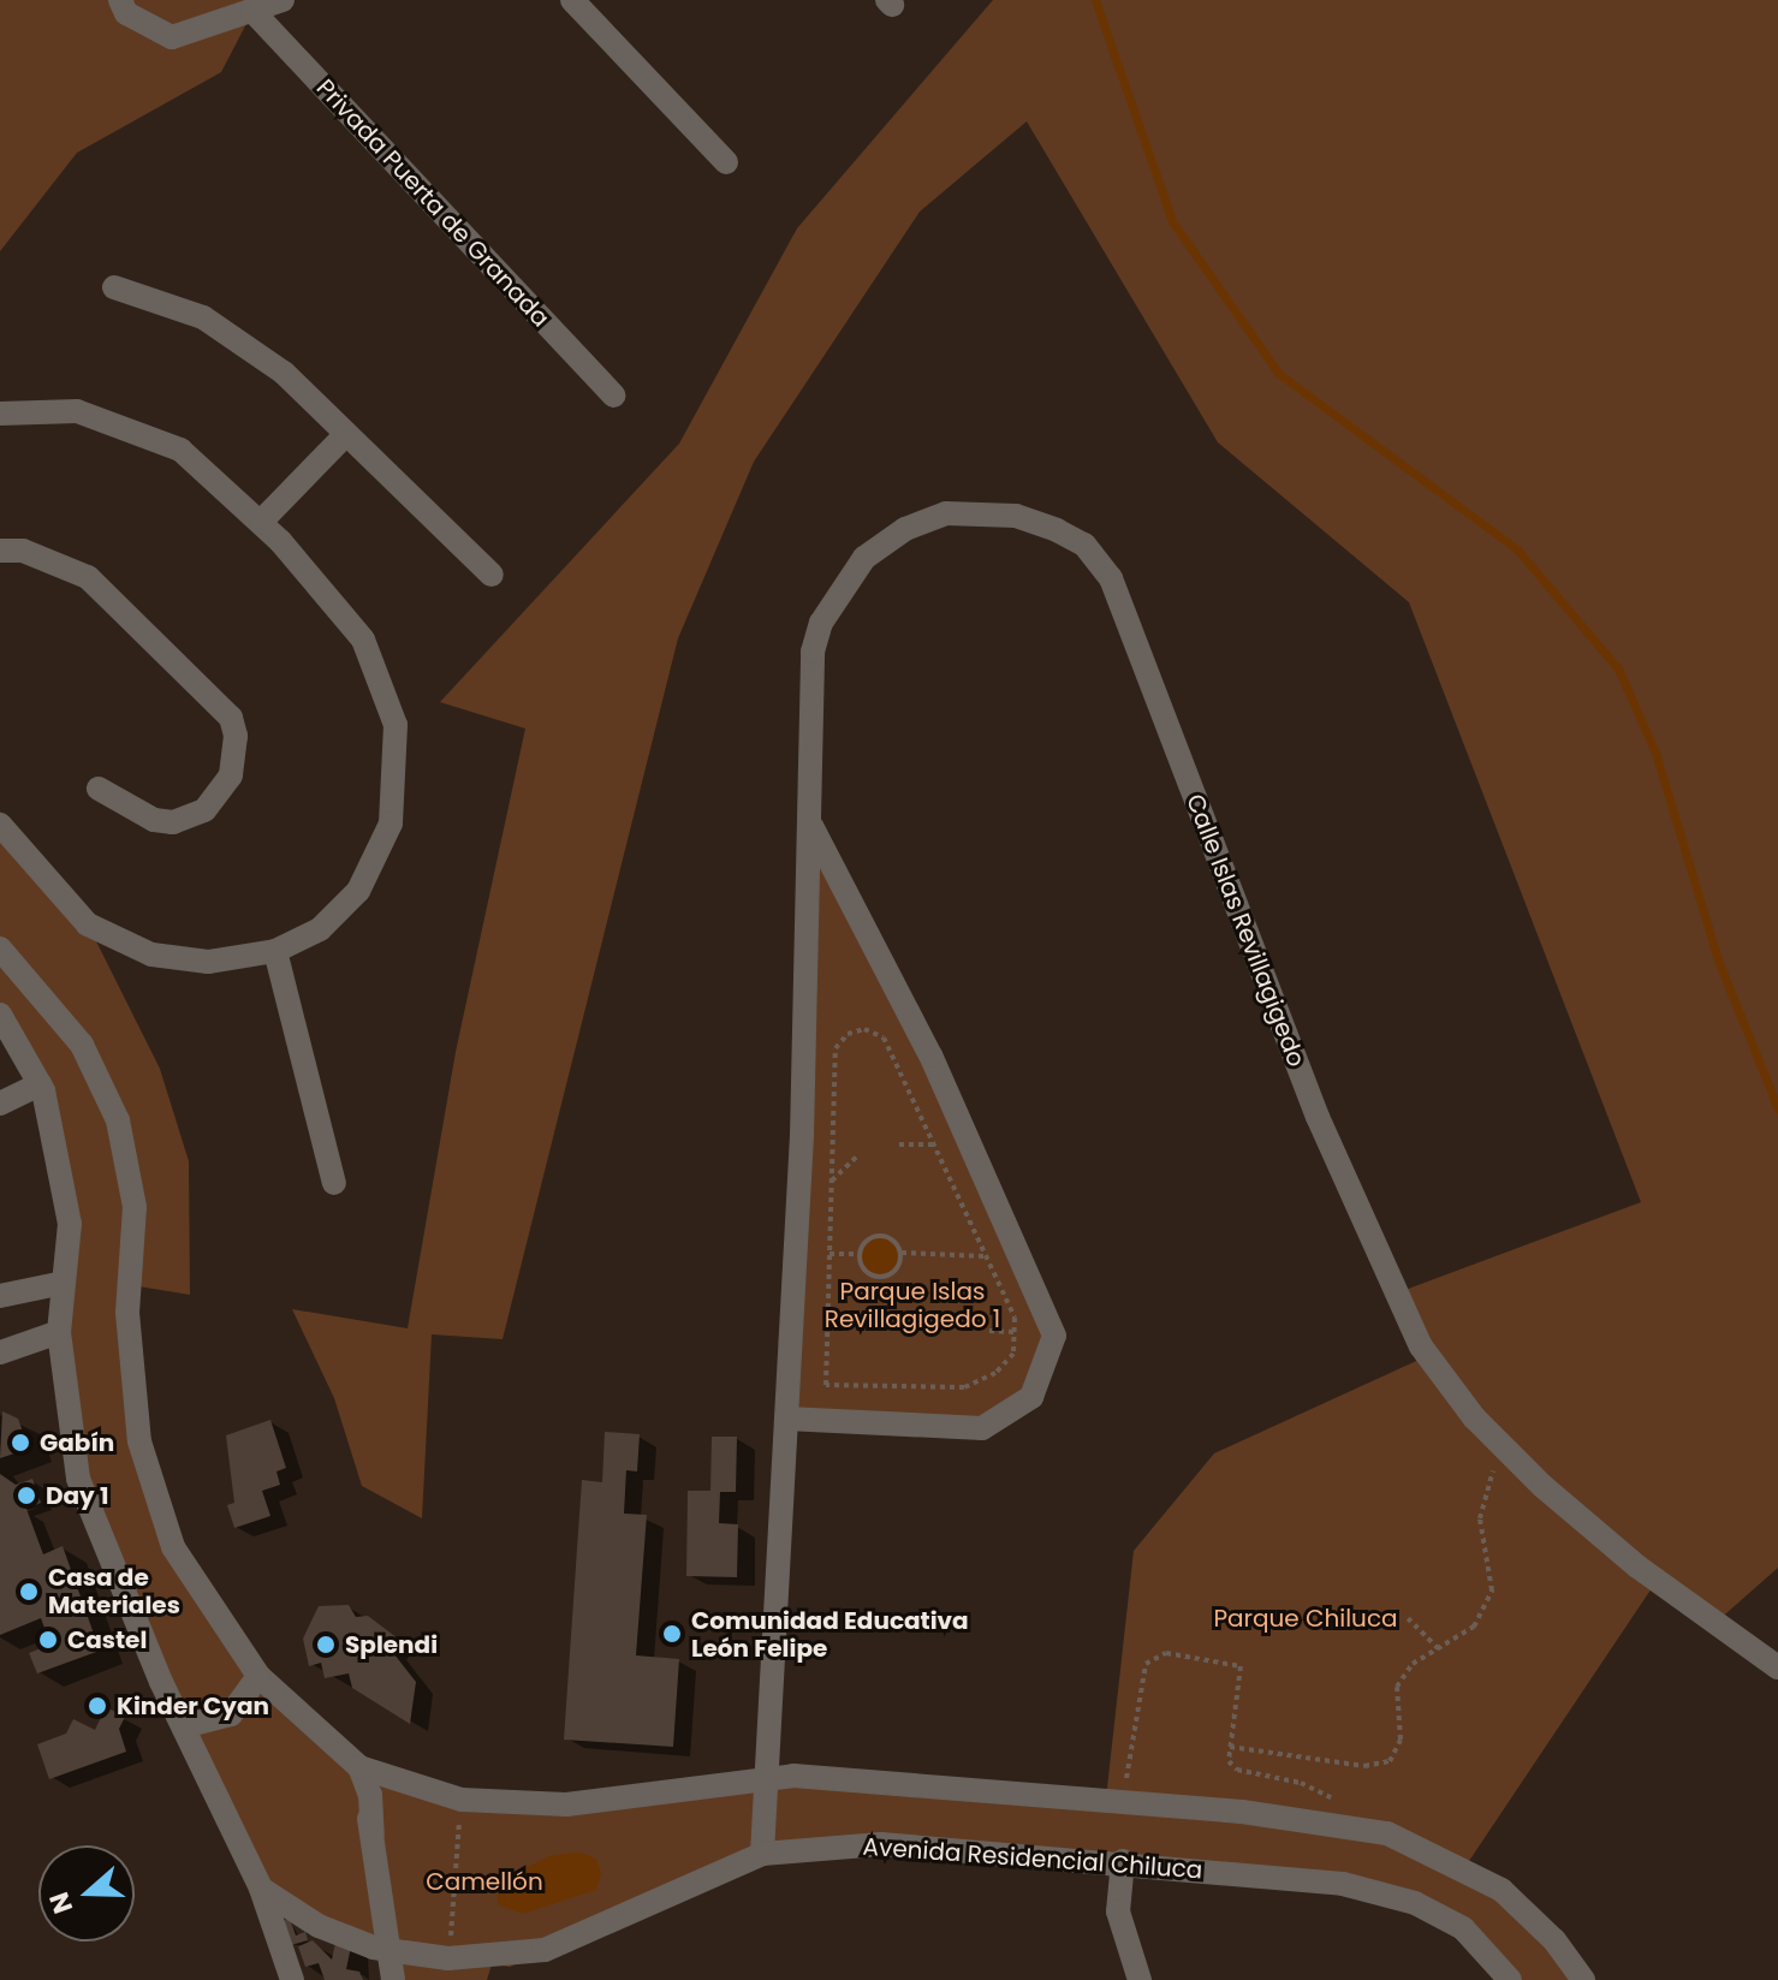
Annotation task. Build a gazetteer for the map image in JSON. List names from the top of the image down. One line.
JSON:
{"streets":{"street":["Privada Puerta de Granada","Calle Islas Revillagigedo","Avenida Residencial Chiluca"]},"crossings":[["Calle Islas Revillagigedo","Avenida Residencial Chiluca"]],"parks":["Parque Islas Revillagigedo 1","Parque Chiluca","Camellón"],"places":["Gabín","Day 1","Casa de Materiales","Comunidad Educativa León Felipe","Castel","Splendi","Kinder Cyan"],"north":"left"}
